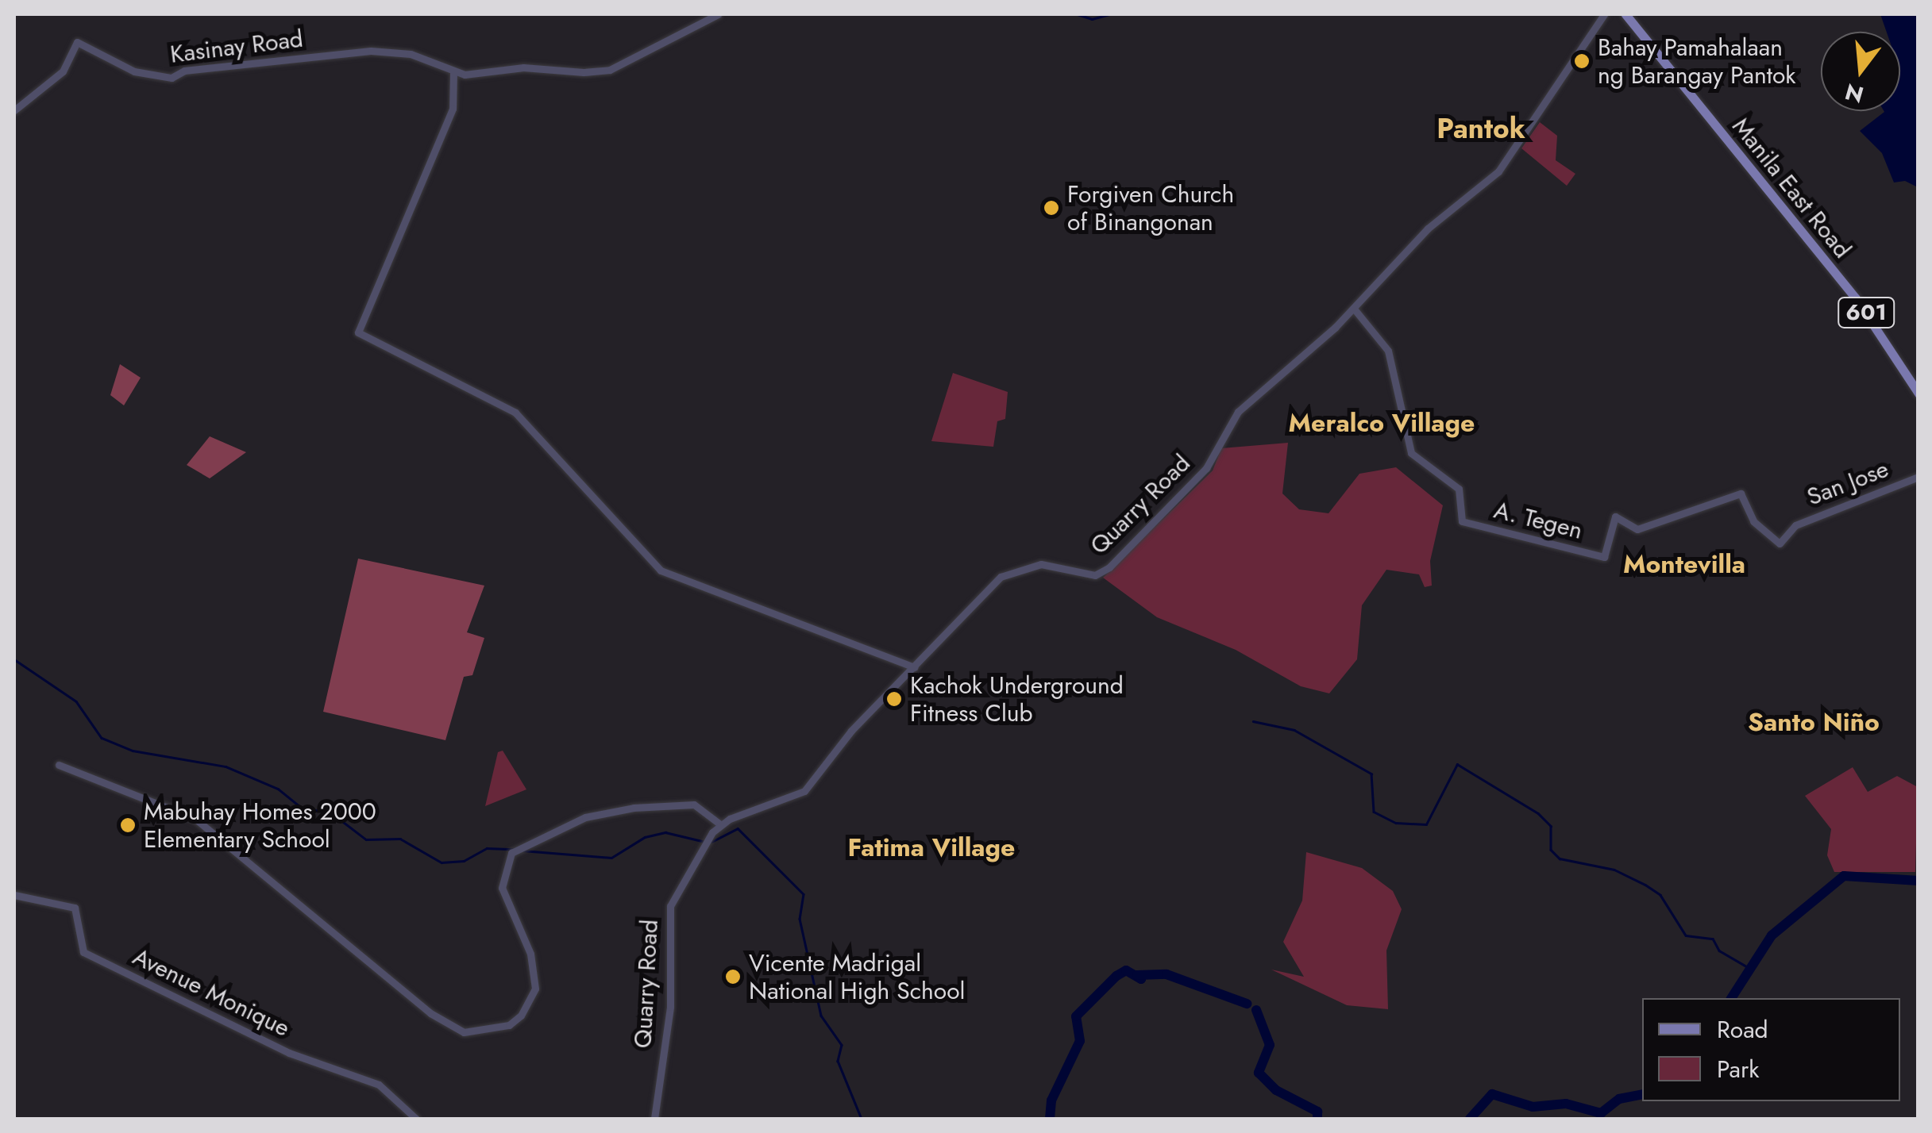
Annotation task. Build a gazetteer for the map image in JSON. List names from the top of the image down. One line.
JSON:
{"streets":{"main road":["Manila East Road","601"],"street":["Kasinay Road","San Jose","Quarry Road","A. Tegen","Avenue Monique"]},"crossings":[["San Jose","A. Tegen"],["Quarry Road","A. Tegen"]],"districts":["Pantok","Meralco Village","Montevilla","Santo Niño","Fatima Village"],"places":["Bahay Pamahalaan ng Barangay Pantok","Forgiven Church of Binangonan","Kachok Underground Fitness Club","Mabuhay Homes 2000 Elementary School","Vicente Madrigal National High School"],"legend":["Road","Park"],"north":"bottom"}
